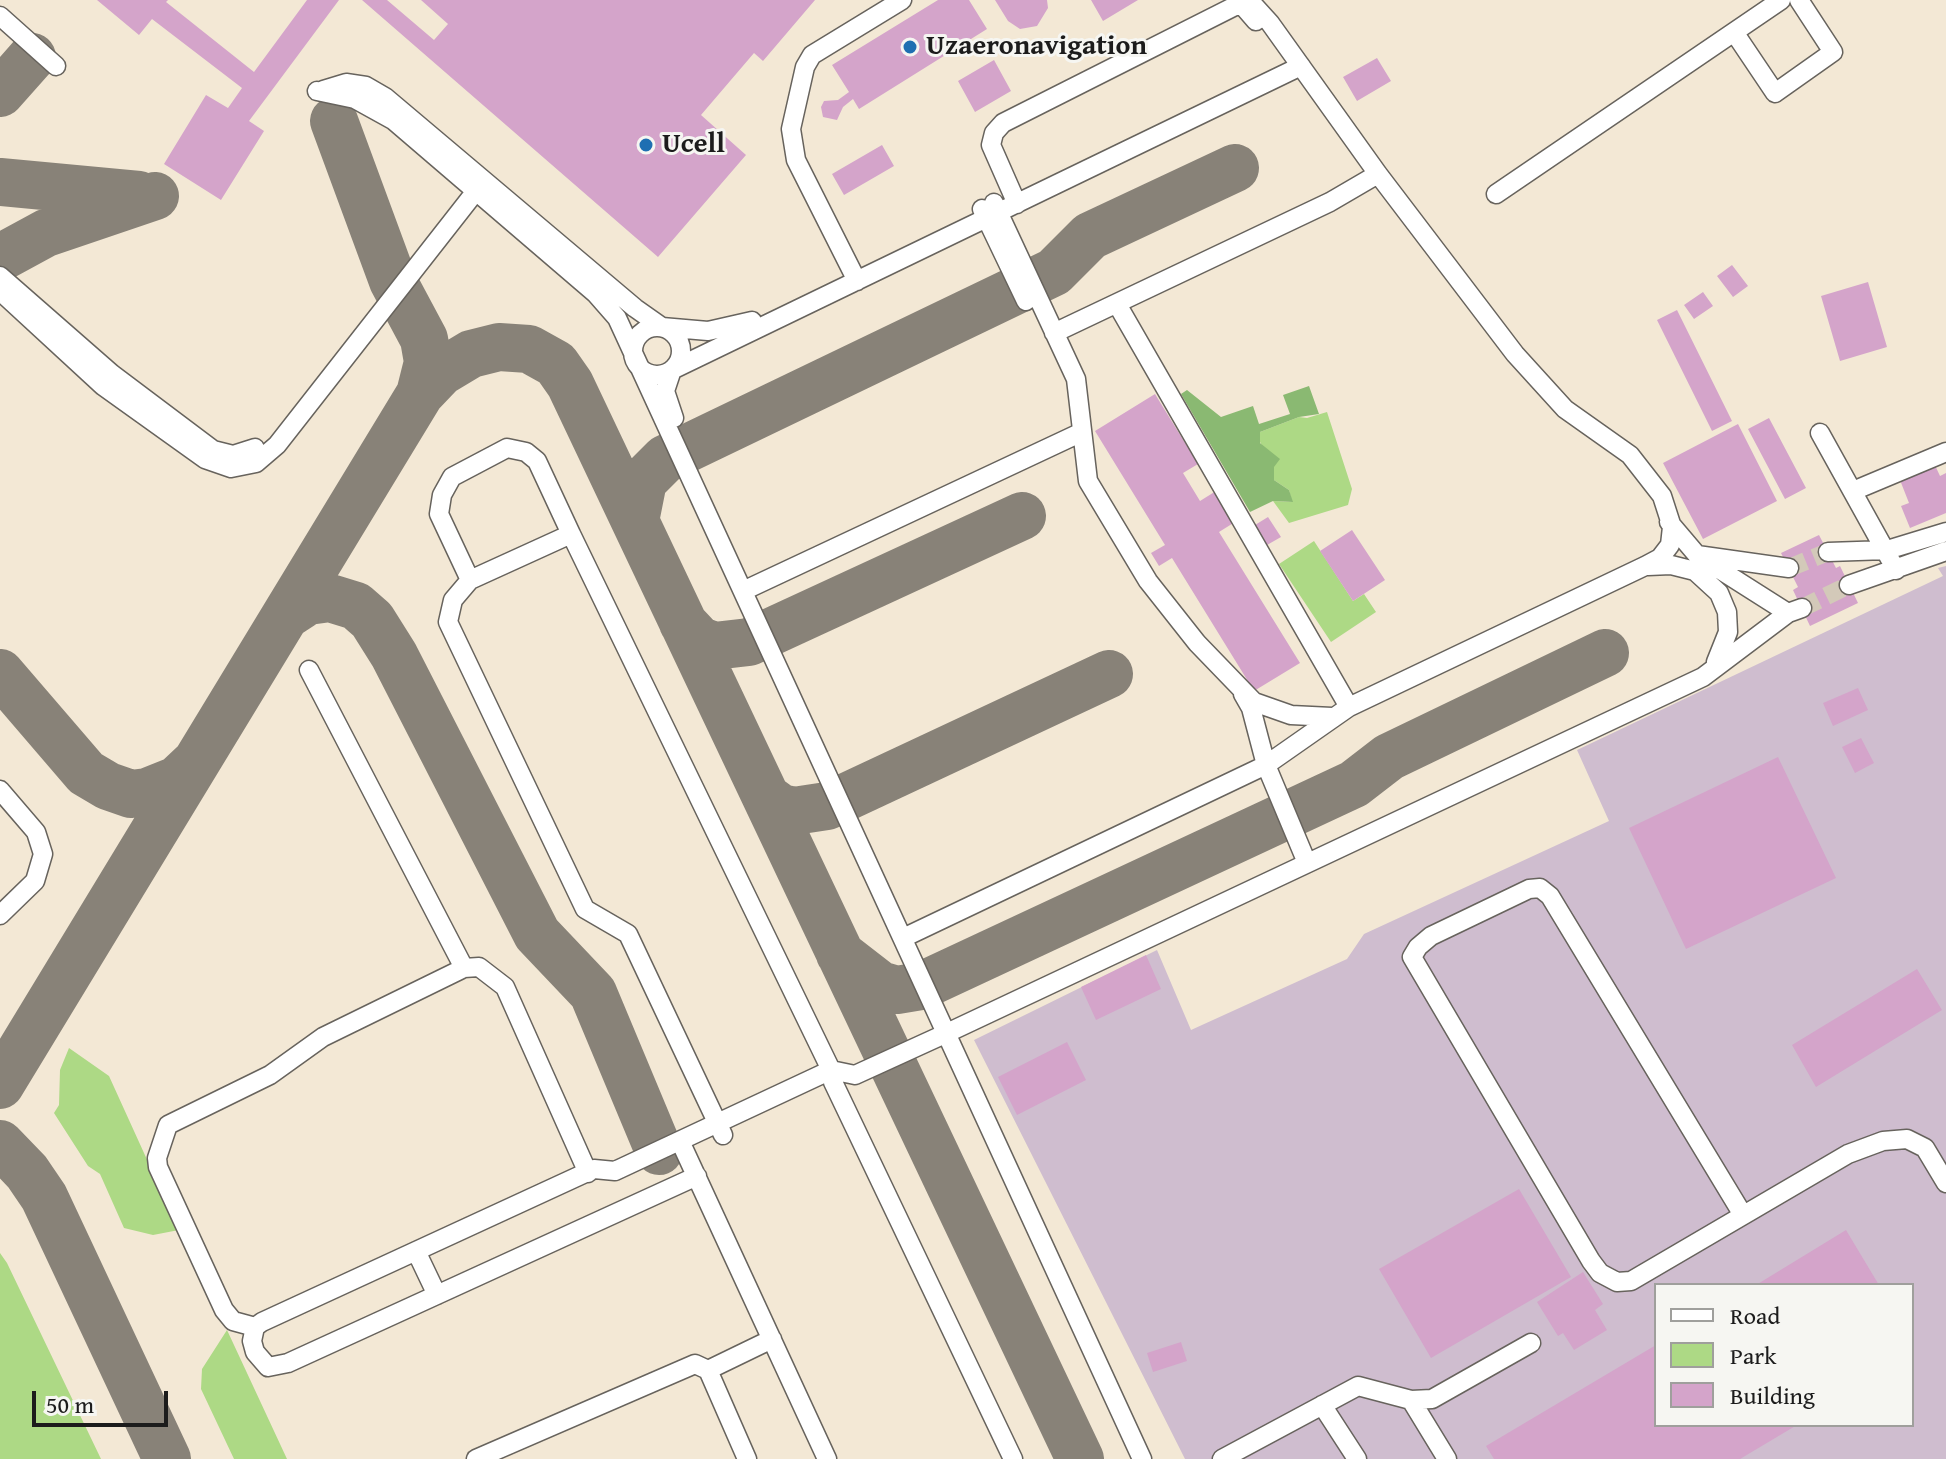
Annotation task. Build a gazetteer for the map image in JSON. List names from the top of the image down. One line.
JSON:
{"places":["Uzaeronavigation","Ucell"],"legend":["Road","Park","Building"],"scale_bar":"50 m"}
